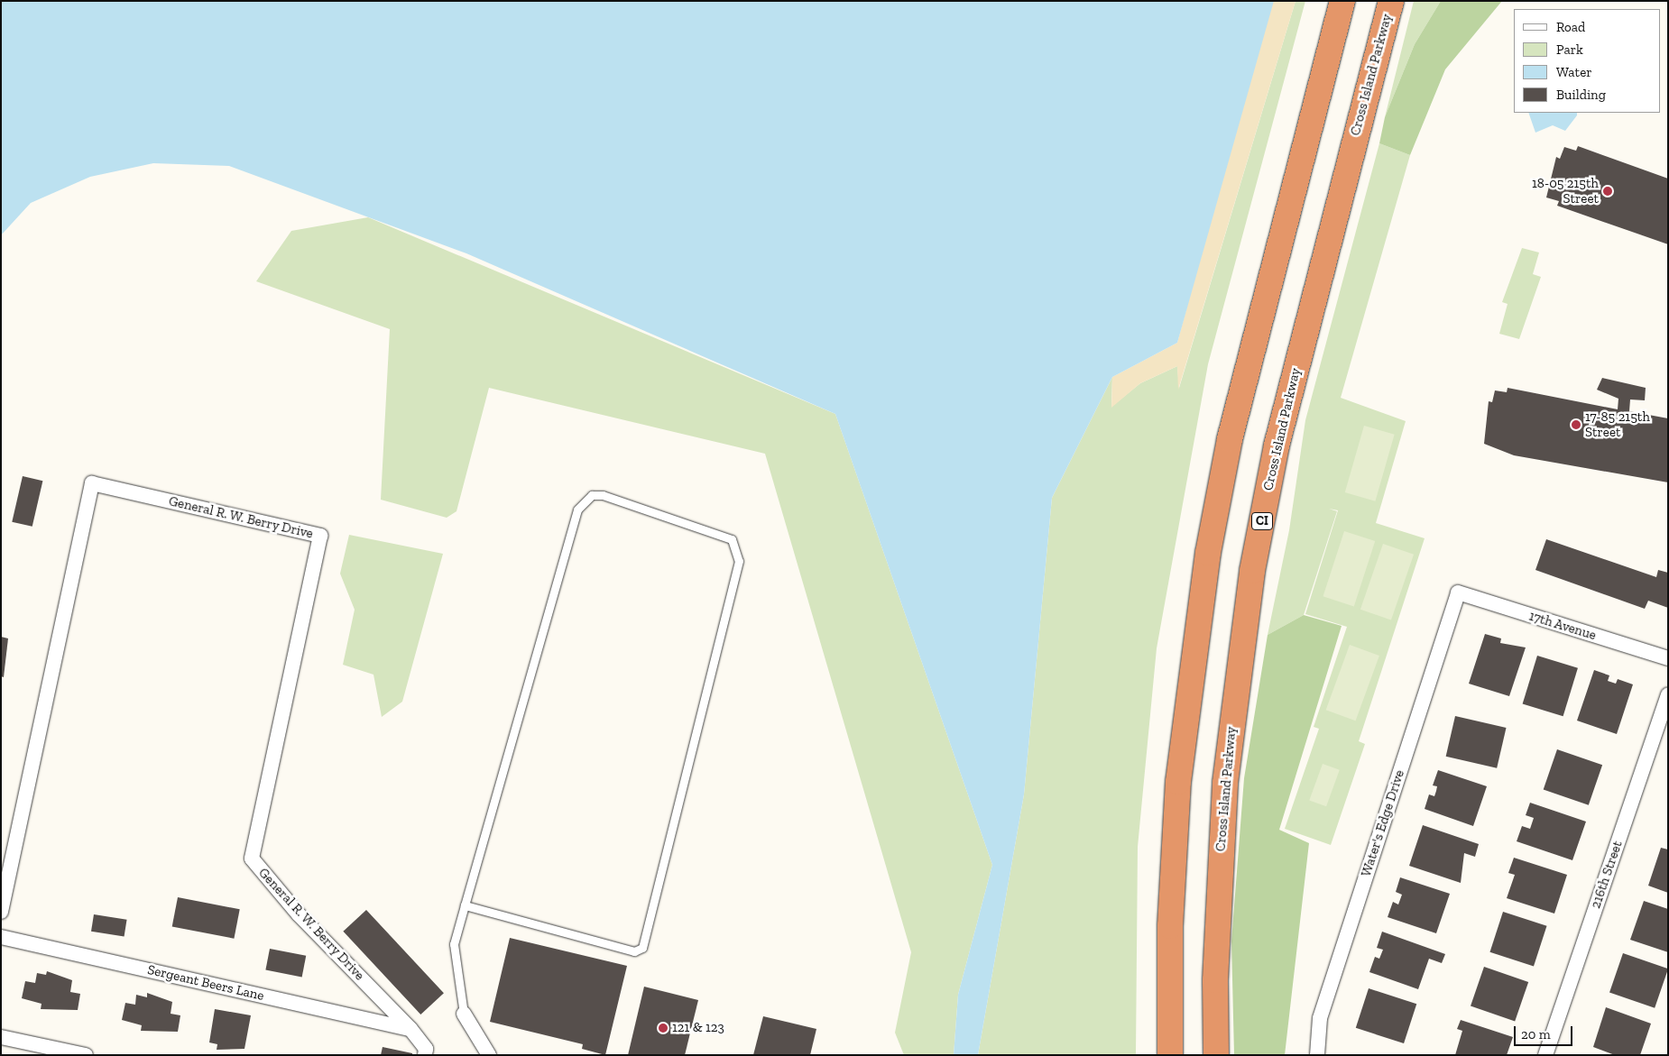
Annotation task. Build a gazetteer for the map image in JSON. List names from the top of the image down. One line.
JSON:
{"streets":{"highway":["Cross Island Parkway","CI"],"street":["General R. W. Berry Drive","17th Avenue","Water's Edge Drive","216th Street","Sergeant Beers Lane"]},"crossings":[["General R. W. Berry Drive","Sergeant Beers Lane"],["17th Avenue","Water's Edge Drive"]],"places":["18-05 215th Street","17-85 215th Street","121 & 123"],"legend":["Road","Park","Water","Building"],"scale_bar":"20 m"}
